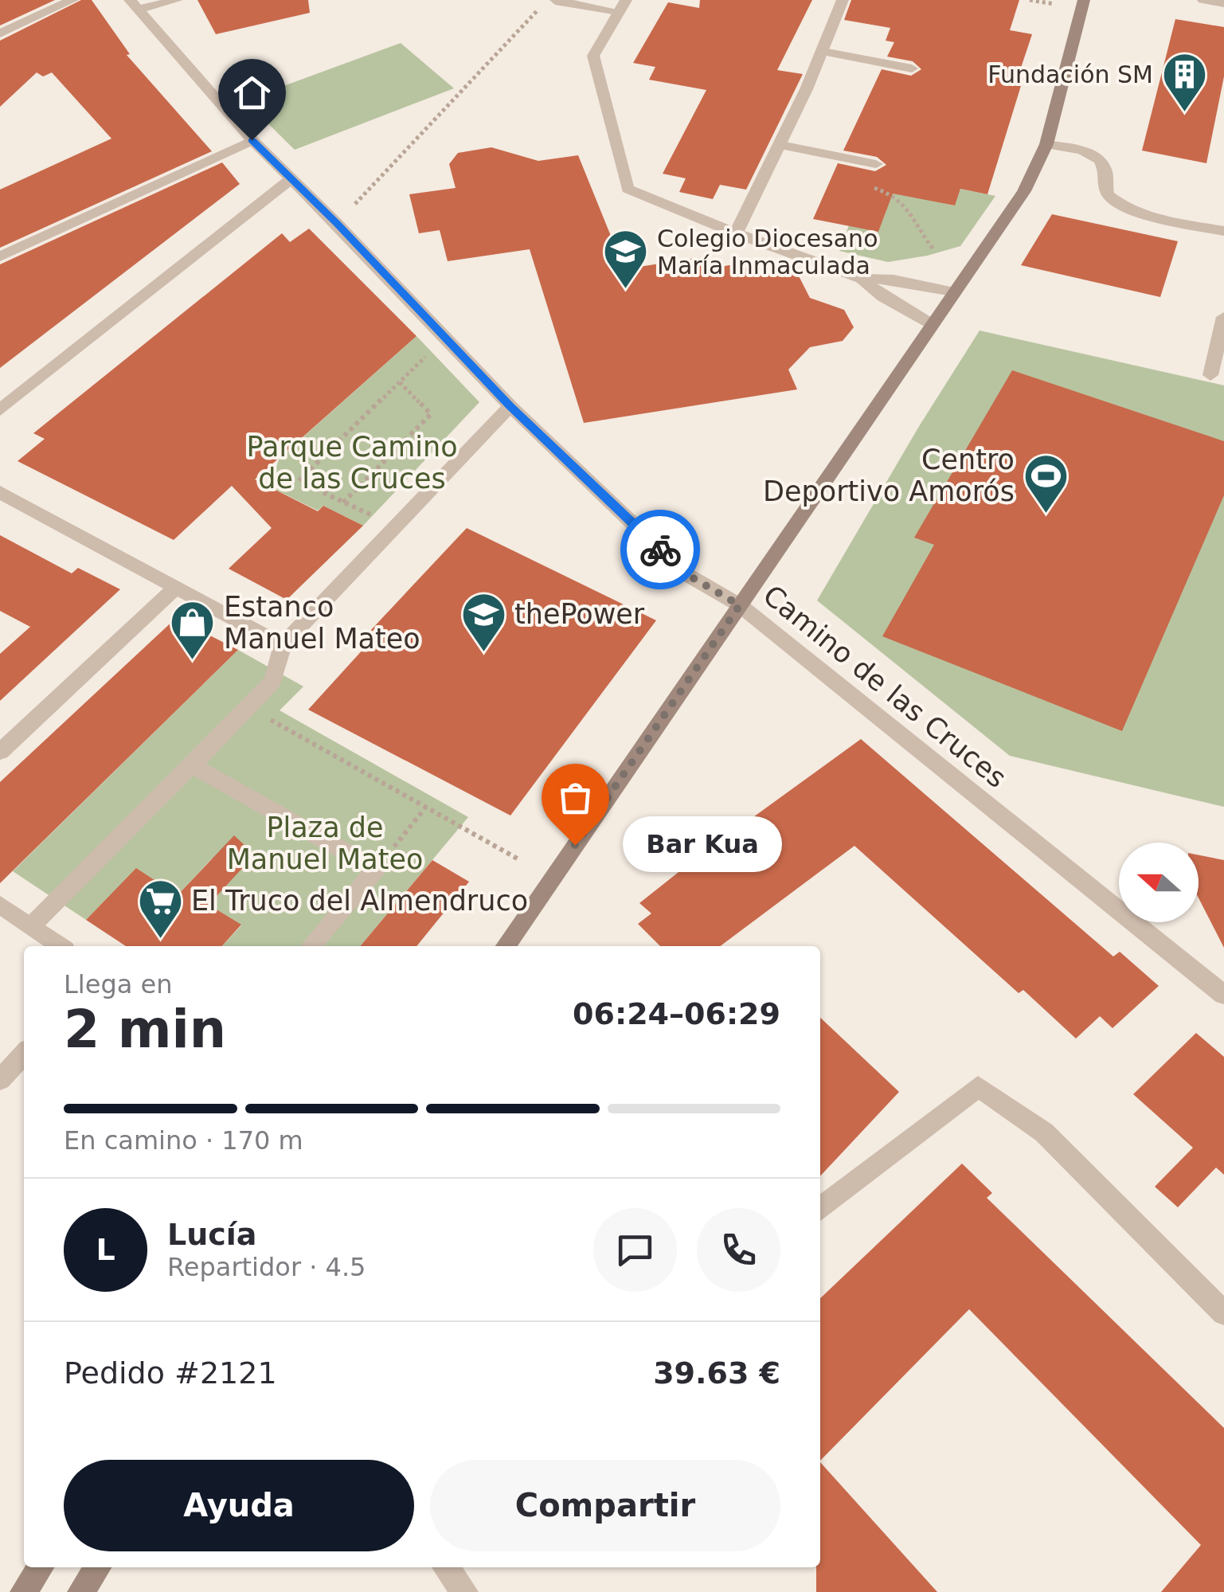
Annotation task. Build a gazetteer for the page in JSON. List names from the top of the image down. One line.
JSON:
{"streets":{"street":["Camino de las Cruces"]},"parks":["Parque Camino de las Cruces","Plaza de Manuel Mateo"],"places":{"building":["Fundación SM"],"school or university":["Colegio Diocesano María Inmaculada","thePower"],"sports":["Centro Deportivo Amorós"],"shop":["Estanco Manuel Mateo"],"other":["Bar Kua"],"supermarket":["El Truco del Almendruco"]},"north":"left","page":{"bubble":"Bar Kua","heading":["2 min","Llega en","06:24–06:29"],"panel":["Lucía","Repartidor · 4.5","Pedido #2121","39.63 €"],"bar":"En camino · 170 m","round":"L","buttons":["Ayuda","Compartir"]}}
